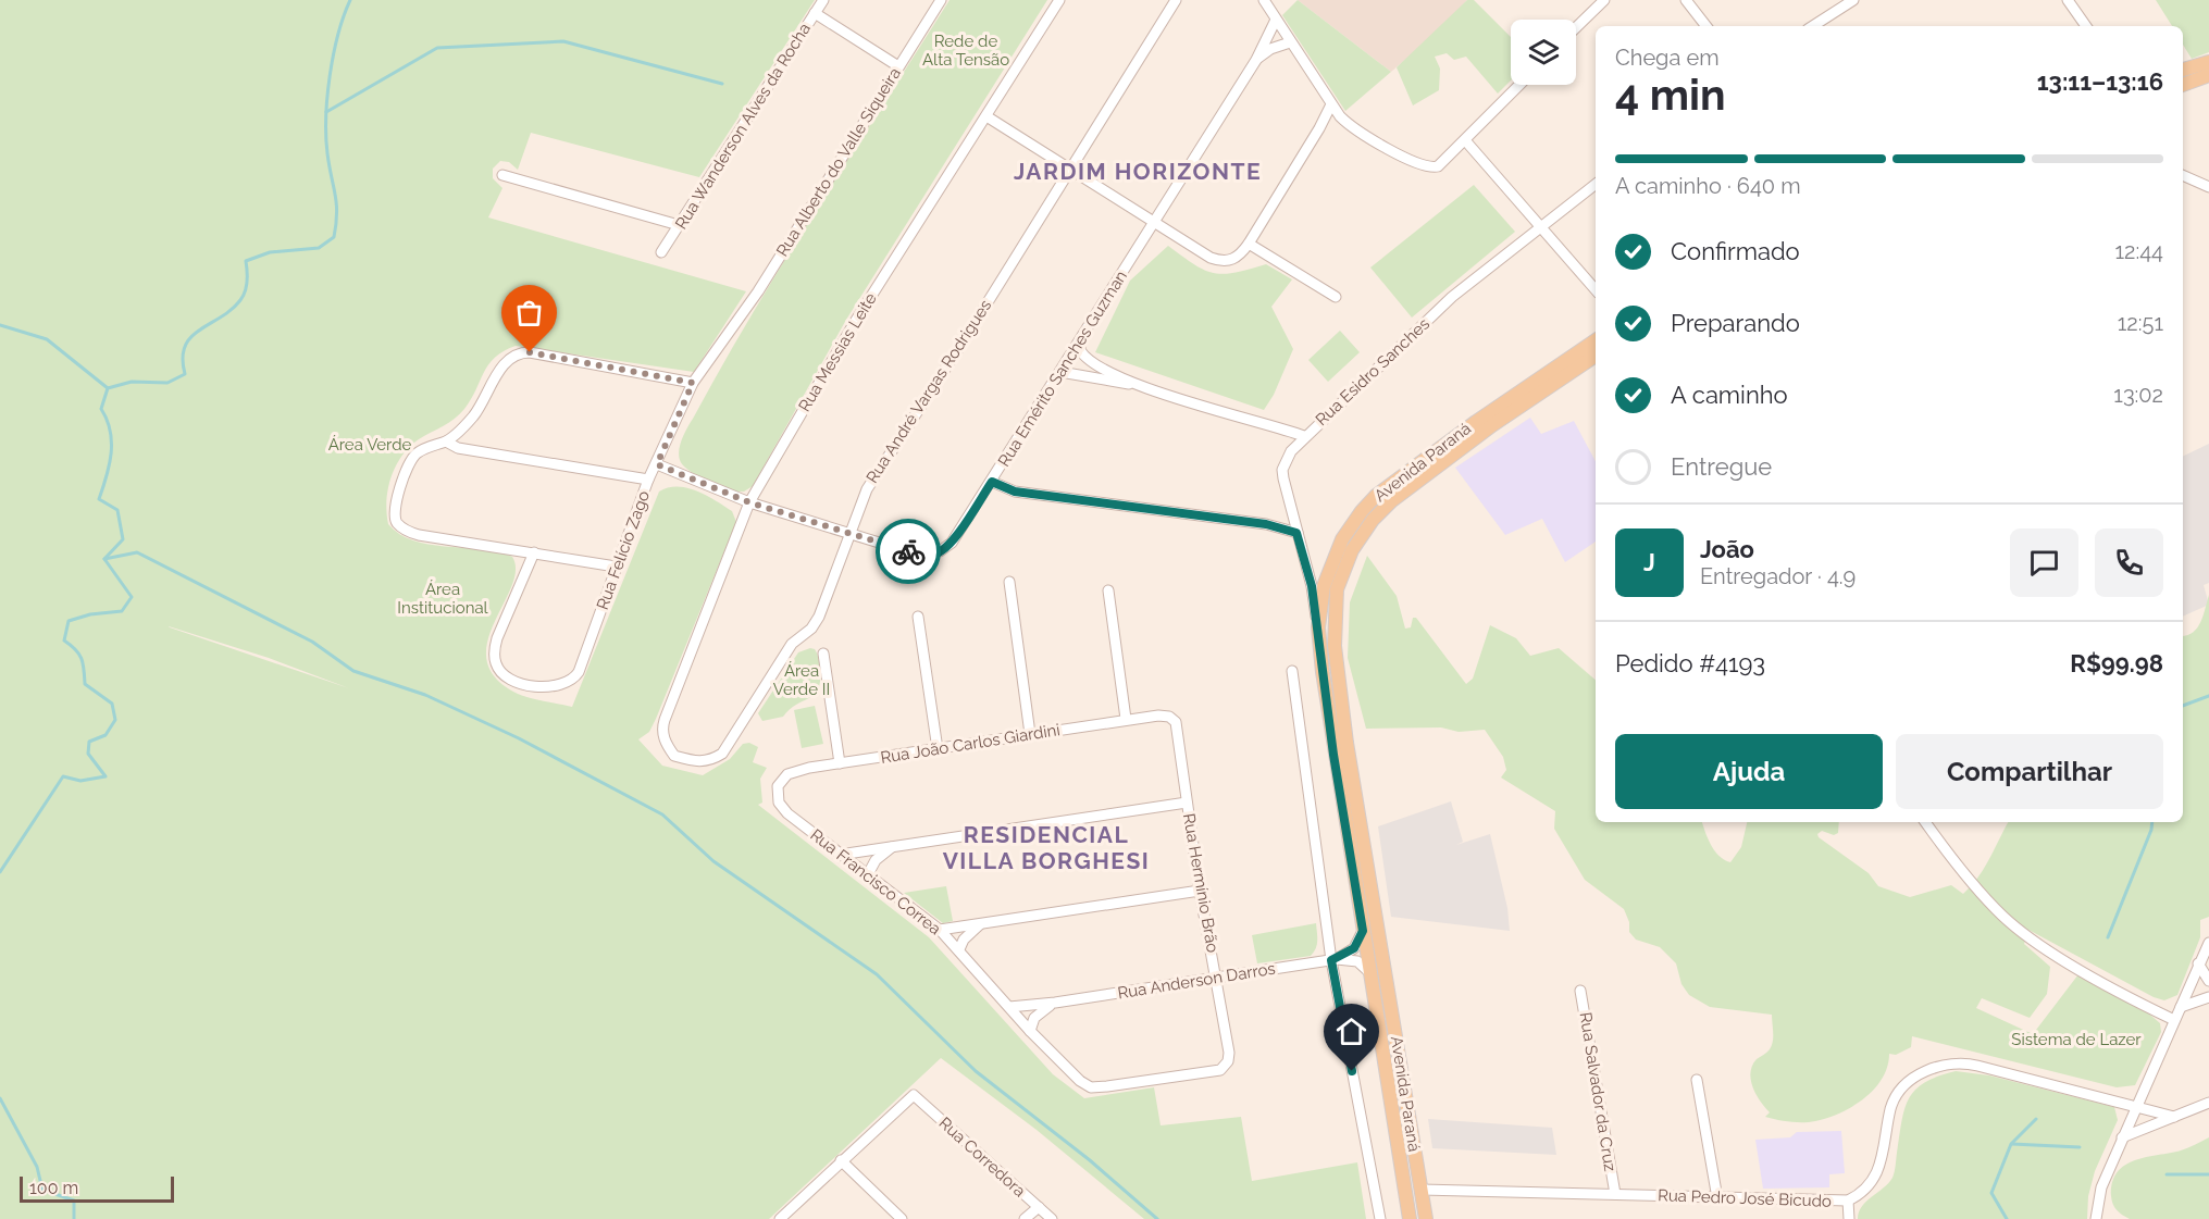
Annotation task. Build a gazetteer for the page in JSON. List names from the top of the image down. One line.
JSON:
{"streets":{"main road":["Avenida Paraná"],"street":["Rua Wanderson Alves da Rocha","Rua Alberto do Valle Siqueira","Rua Messias Leite","Rua Emérito Sanches Guzman","Rua Esidro Sanches","Rua André Vargas Rodrigues","Rua Felício Zago","Rua João Carlos Giardini","Rua Francisco Correa","Rua Hermínio Brão","Rua Anderson Darros","Rua Salvador da Cruz","Rua Corredora","Rua Pedro José Bicudo"]},"crossings":[["Rua Alberto do Valle Siqueira","Rua Felício Zago"],["Rua Messias Leite","Rua Emérito Sanches Guzman"],["Rua Messias Leite","Rua André Vargas Rodrigues"],["Rua Emérito Sanches Guzman","Rua André Vargas Rodrigues"],["Rua Emérito Sanches Guzman","Rua Felício Zago"],["Rua Esidro Sanches","Avenida Paraná"],["Avenida Paraná","Rua Anderson Darros"],["Avenida Paraná","Rua Pedro José Bicudo"],["Rua João Carlos Giardini","Rua Francisco Correa"],["Rua João Carlos Giardini","Rua Hermínio Brão"],["Rua Francisco Correa","Rua Hermínio Brão"],["Rua Francisco Correa","Rua Anderson Darros"],["Rua Hermínio Brão","Rua Anderson Darros"],["Rua Salvador da Cruz","Rua Pedro José Bicudo"]],"districts":["JARDIM HORIZONTE","RESIDENCIAL VILLA BORGHESI"],"parks":["Rede de Alta Tensão","Área Verde","Área Institucional","Área Verde II","Sistema de Lazer"],"scale_bar":"100 m","page":{"heading":["4 min","Chega em","13:11–13:16"],"panel":["João","Entregador · 4.9","Pedido #4193","R$99.98"],"bar":"A caminho · 640 m","list":[["Confirmado","12:44"],["Preparando","12:51"],["A caminho","13:02"],"Entregue"],"round":"J","buttons":["Ajuda","Compartilhar"],"scale":"100 m"}}
